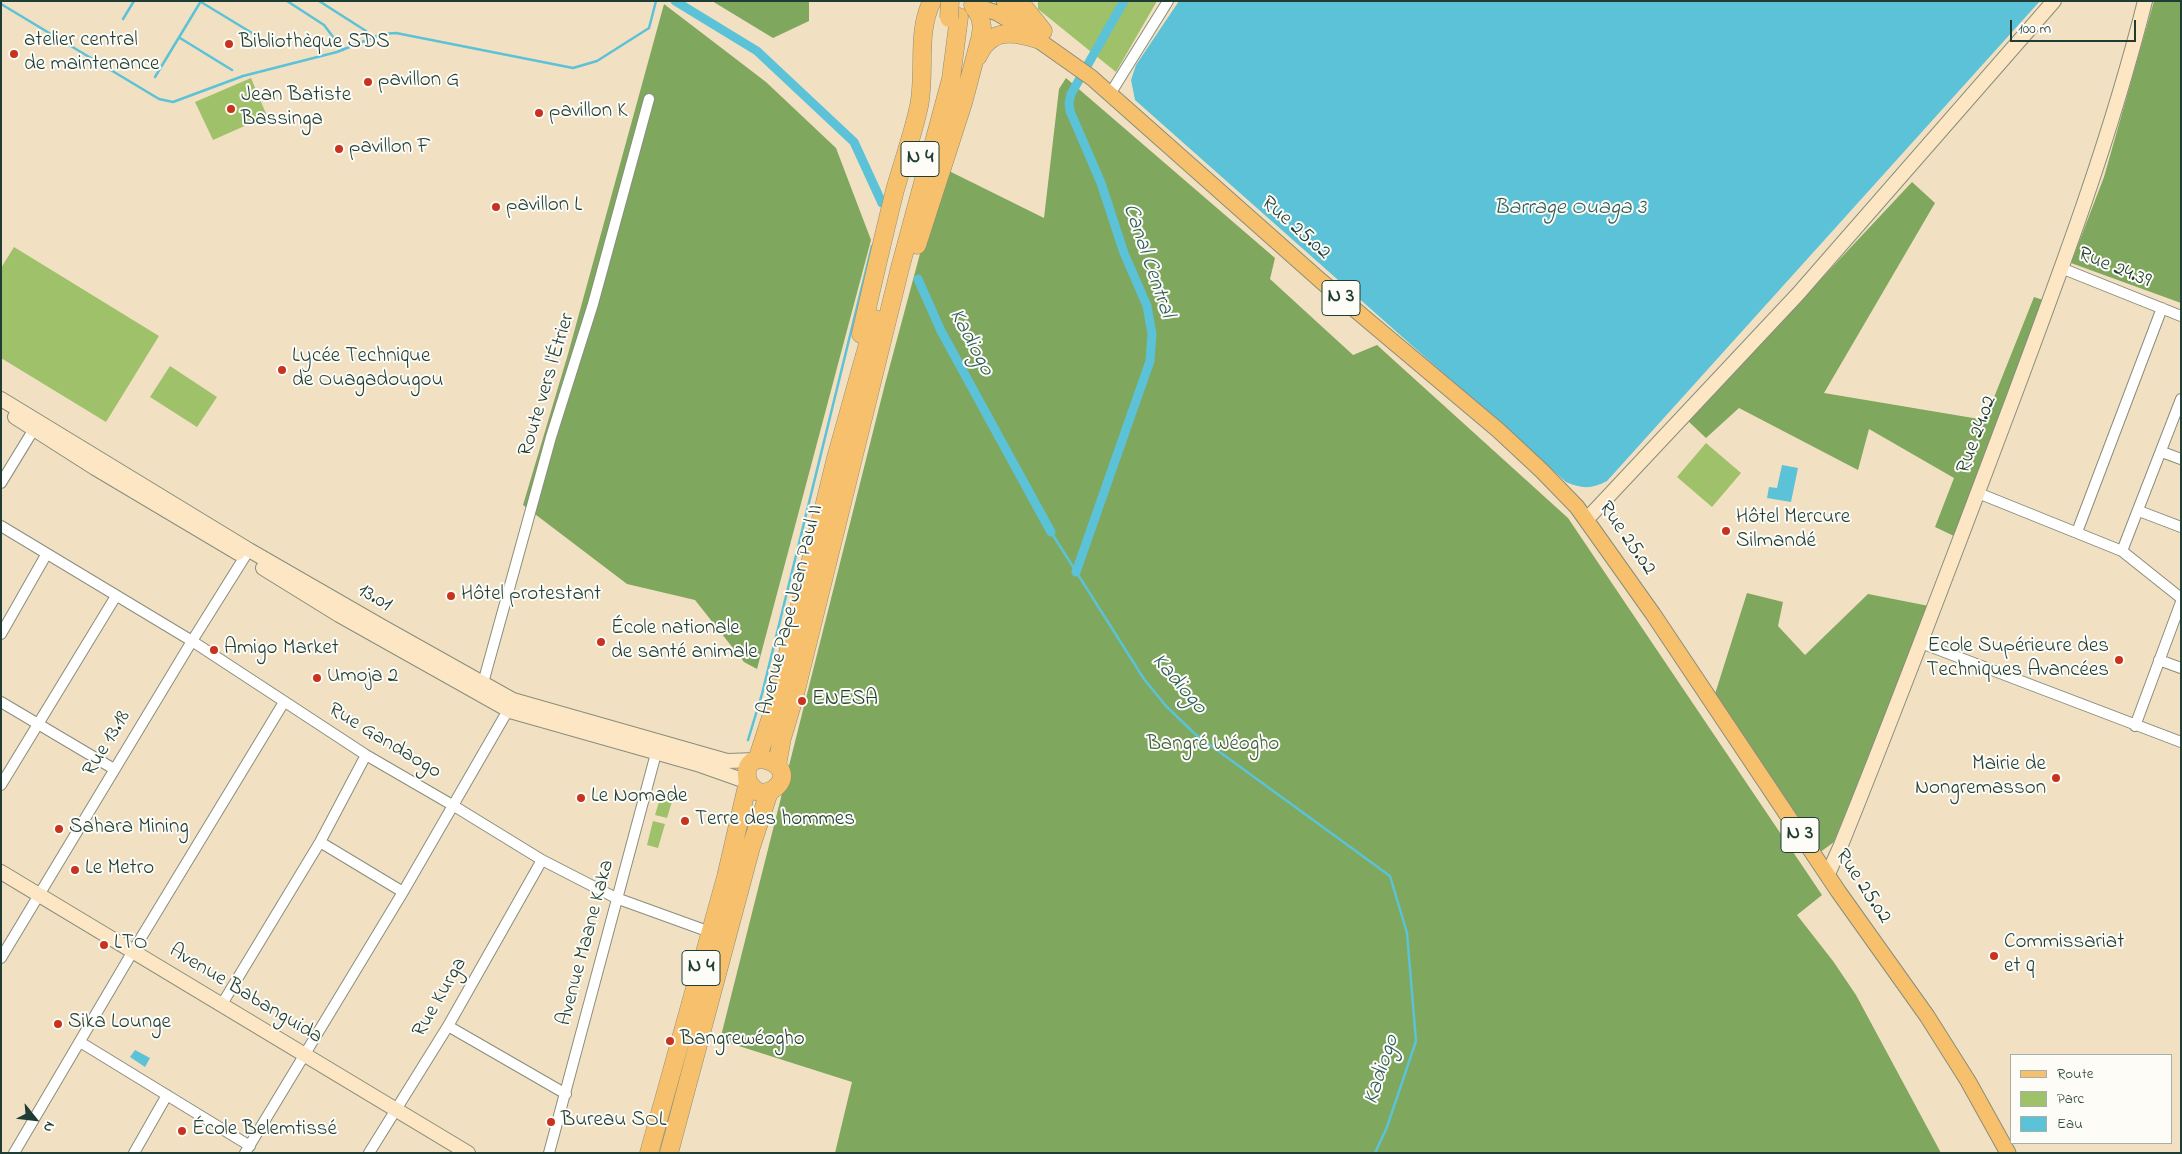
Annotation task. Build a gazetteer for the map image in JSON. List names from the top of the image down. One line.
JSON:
{"streets":{"highway":["N 4","Avenue Pape Jean Paul II"],"main road":["Rue 25.02","N 3"],"street":["Rue 24.39","Route vers l'Étrier","Rue 24.02","13.01","Rue Gandaogo","Rue 13.18","Avenue Maane Kaka","Avenue Babanguida","Rue Kurga"]},"crossings":[["N 4","Rue 25.02"],["N 4","N 3"],["N 4","Avenue Pape Jean Paul II"],["Rue 25.02","N 3"],["Rue 25.02","Rue 24.02"],["Rue 24.39","Rue 24.02"],["Route vers l'Étrier","13.01"],["13.01","Avenue Pape Jean Paul II"],["13.01","Rue 13.18"],["13.01","Avenue Maane Kaka"],["Avenue Pape Jean Paul II","Rue Gandaogo"],["Rue Gandaogo","Rue 13.18"],["Rue Gandaogo","Avenue Maane Kaka"],["Rue Gandaogo","Rue Kurga"],["Rue 13.18","Avenue Babanguida"],["Avenue Babanguida","Rue Kurga"]],"water":["Barrage Ouaga 3","Canal Central","Kadiogo"],"parks":["Bangré Wéogho"],"places":["Bibliothèque SDS","atelier central de maintenance","pavillon G","Jean Batiste Bassinga","pavillon K","pavillon F","pavillon L","Lycée Technique de Ouagadougou","Hôtel Mercure Silmandé","Hôtel protestant","École nationale de santé animale","Amigo Market","Ecole Supérieure des Techniques Avancées","Umoja 2","ENESA","Mairie de Nongremasson","Le Nomade","Terre des hommes","Sahara Mining","Le Metro","LTO","Commissariat et q","Sika Lounge","Bangrewéogho","Bureau SOL","École Belemtissé"],"legend":["Route","Parc","Eau"],"scale_bar":"100 m","north":"bottom right"}
